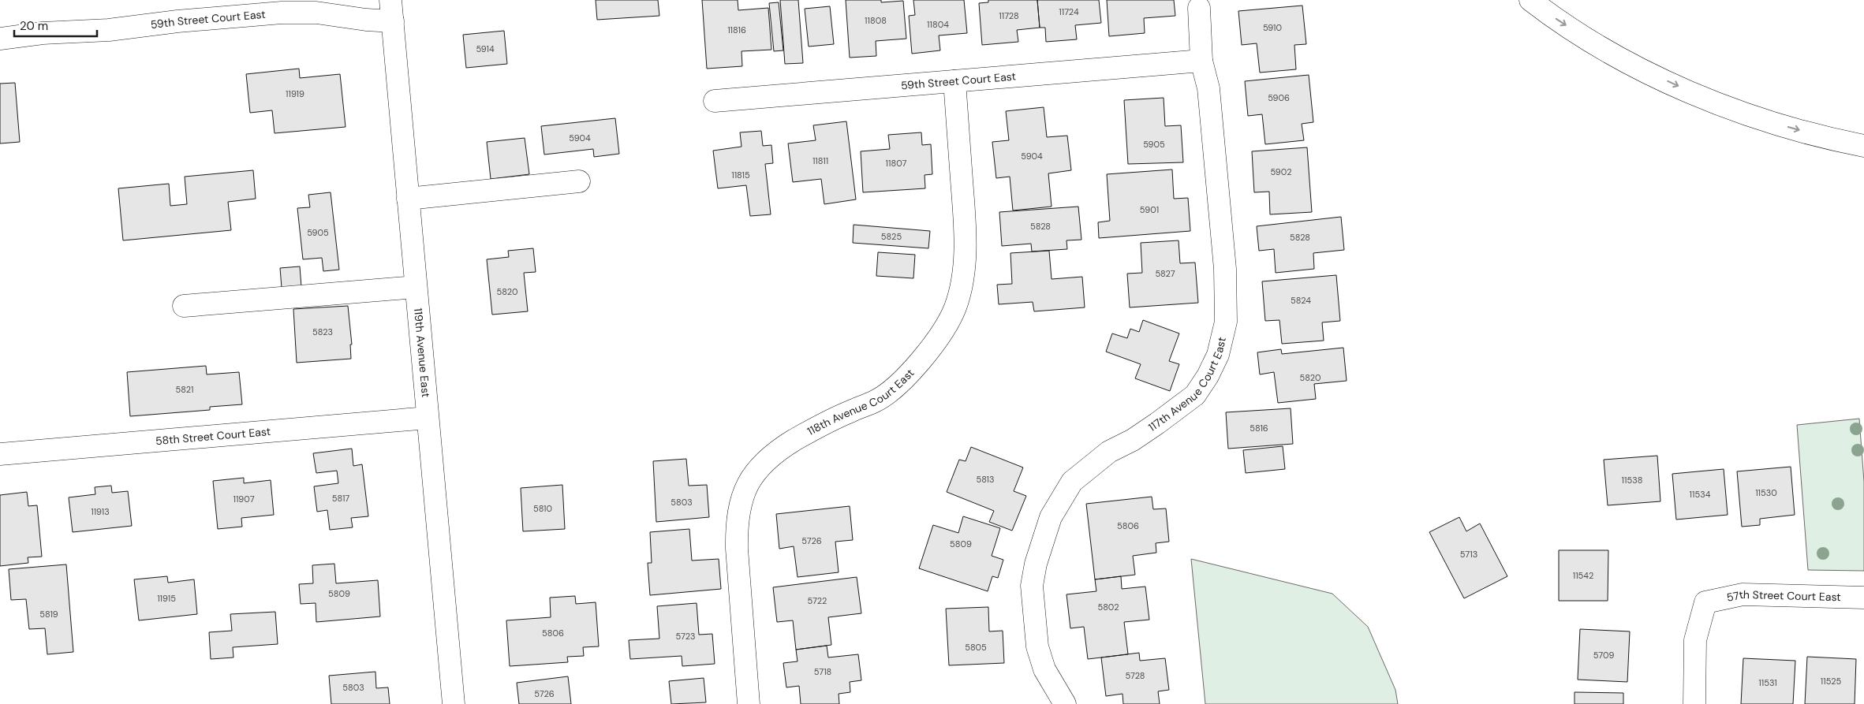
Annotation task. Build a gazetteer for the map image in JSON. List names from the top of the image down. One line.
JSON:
{"streets":{"main road":["59th Street Court East","119th Avenue East","117th Avenue Court East","118th Avenue Court East","58th Street Court East","57th Street Court East"]},"crossings":[["59th Street Court East","119th Avenue East"],["59th Street Court East","117th Avenue Court East"],["59th Street Court East","118th Avenue Court East"],["119th Avenue East","58th Street Court East"]],"house_numbers":["11724","11728","11808","11804","5910","11816","5914","11919","5906","5904","5905","5904","11811","11807","5902","11815","5901","5828","5905","5825","5828","5827","5820","5824","5823","5820","5821","5816","5813","11538","11530","11534","5817","11907","5803","5810","11913","5806","5726","5809","5713","11542","5809","11915","5722","5802","5819","5806","5723","5805","5709","5718","5728","11525","11531","5803","5726"],"scale_bar":"20 m"}
